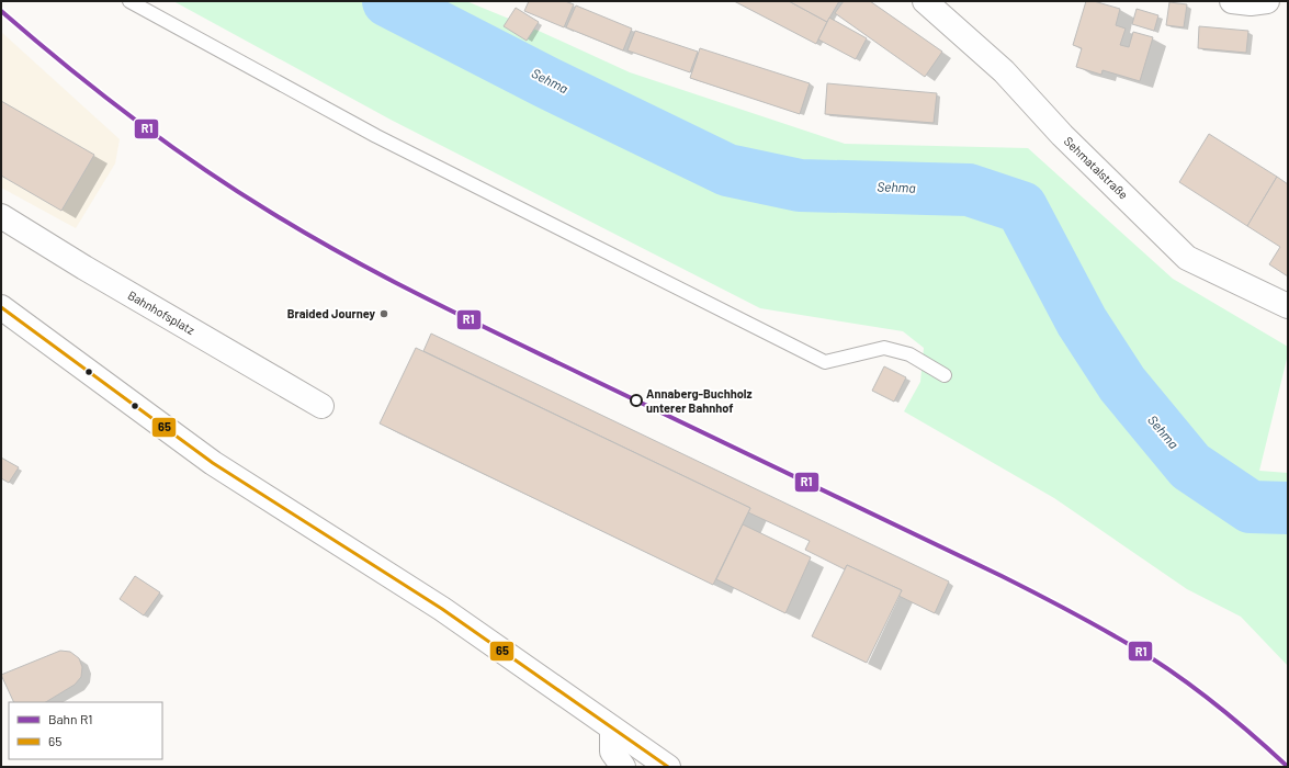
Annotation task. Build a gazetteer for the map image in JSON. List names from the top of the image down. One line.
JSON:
{"streets":{"main road":["Sehmatalstraße","Bahnhofsplatz"]},"water":["Sehma"],"places":["Braided Journey","Annaberg-Buchholz unterer Bahnhof"],"lines":["rail line R1","transit line 65"],"legend":["Bahn R1","65"]}
